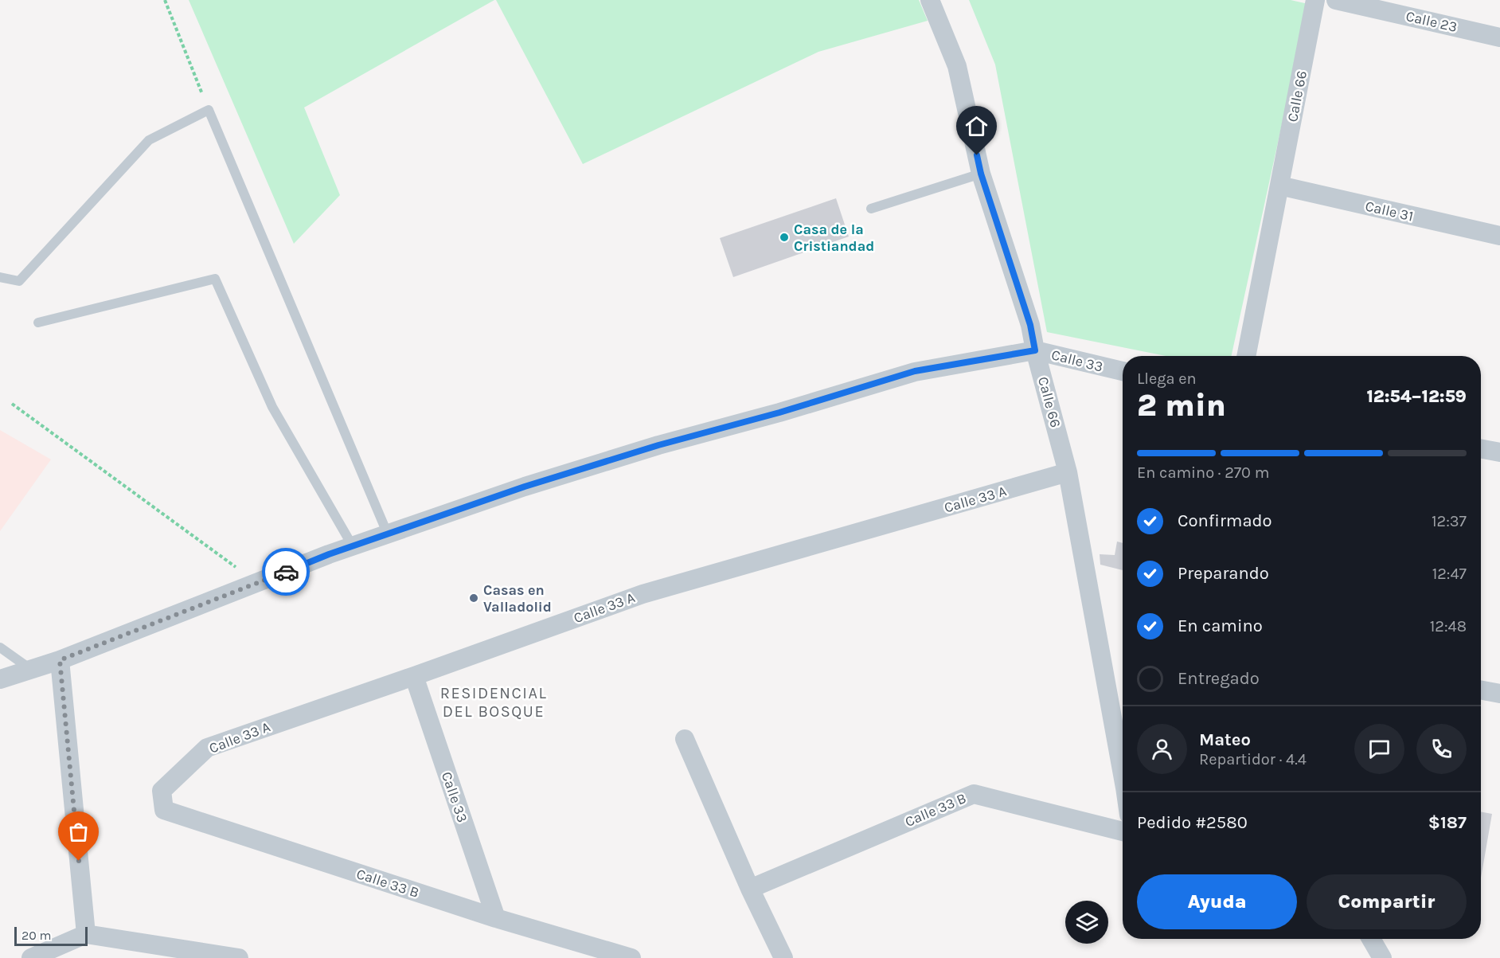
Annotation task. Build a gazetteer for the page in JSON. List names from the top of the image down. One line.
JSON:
{"streets":{"street":["Calle 23","Calle 66","Calle 31","Calle 33","Calle 33 A","Calle 33 B"]},"crossings":[["Calle 66","Calle 31"],["Calle 66","Calle 33"],["Calle 66","Calle 33 A"],["Calle 33","Calle 33 A"],["Calle 33","Calle 33 B"],["Calle 33 A","Calle 33 B"]],"districts":["RESIDENCIAL DEL BOSQUE"],"places":["Casa de la Cristiandad","Casas en Valladolid"],"scale_bar":"20 m","page":{"heading":["2 min","Llega en","12:54–12:59"],"panel":["Mateo","Repartidor · 4.4","Pedido #2580","$187"],"bar":"En camino · 270 m","list":[["Confirmado","12:37"],["Preparando","12:47"],["En camino","12:48"],"Entregado"],"buttons":["Ayuda","Compartir"],"scale":"20 m"}}
